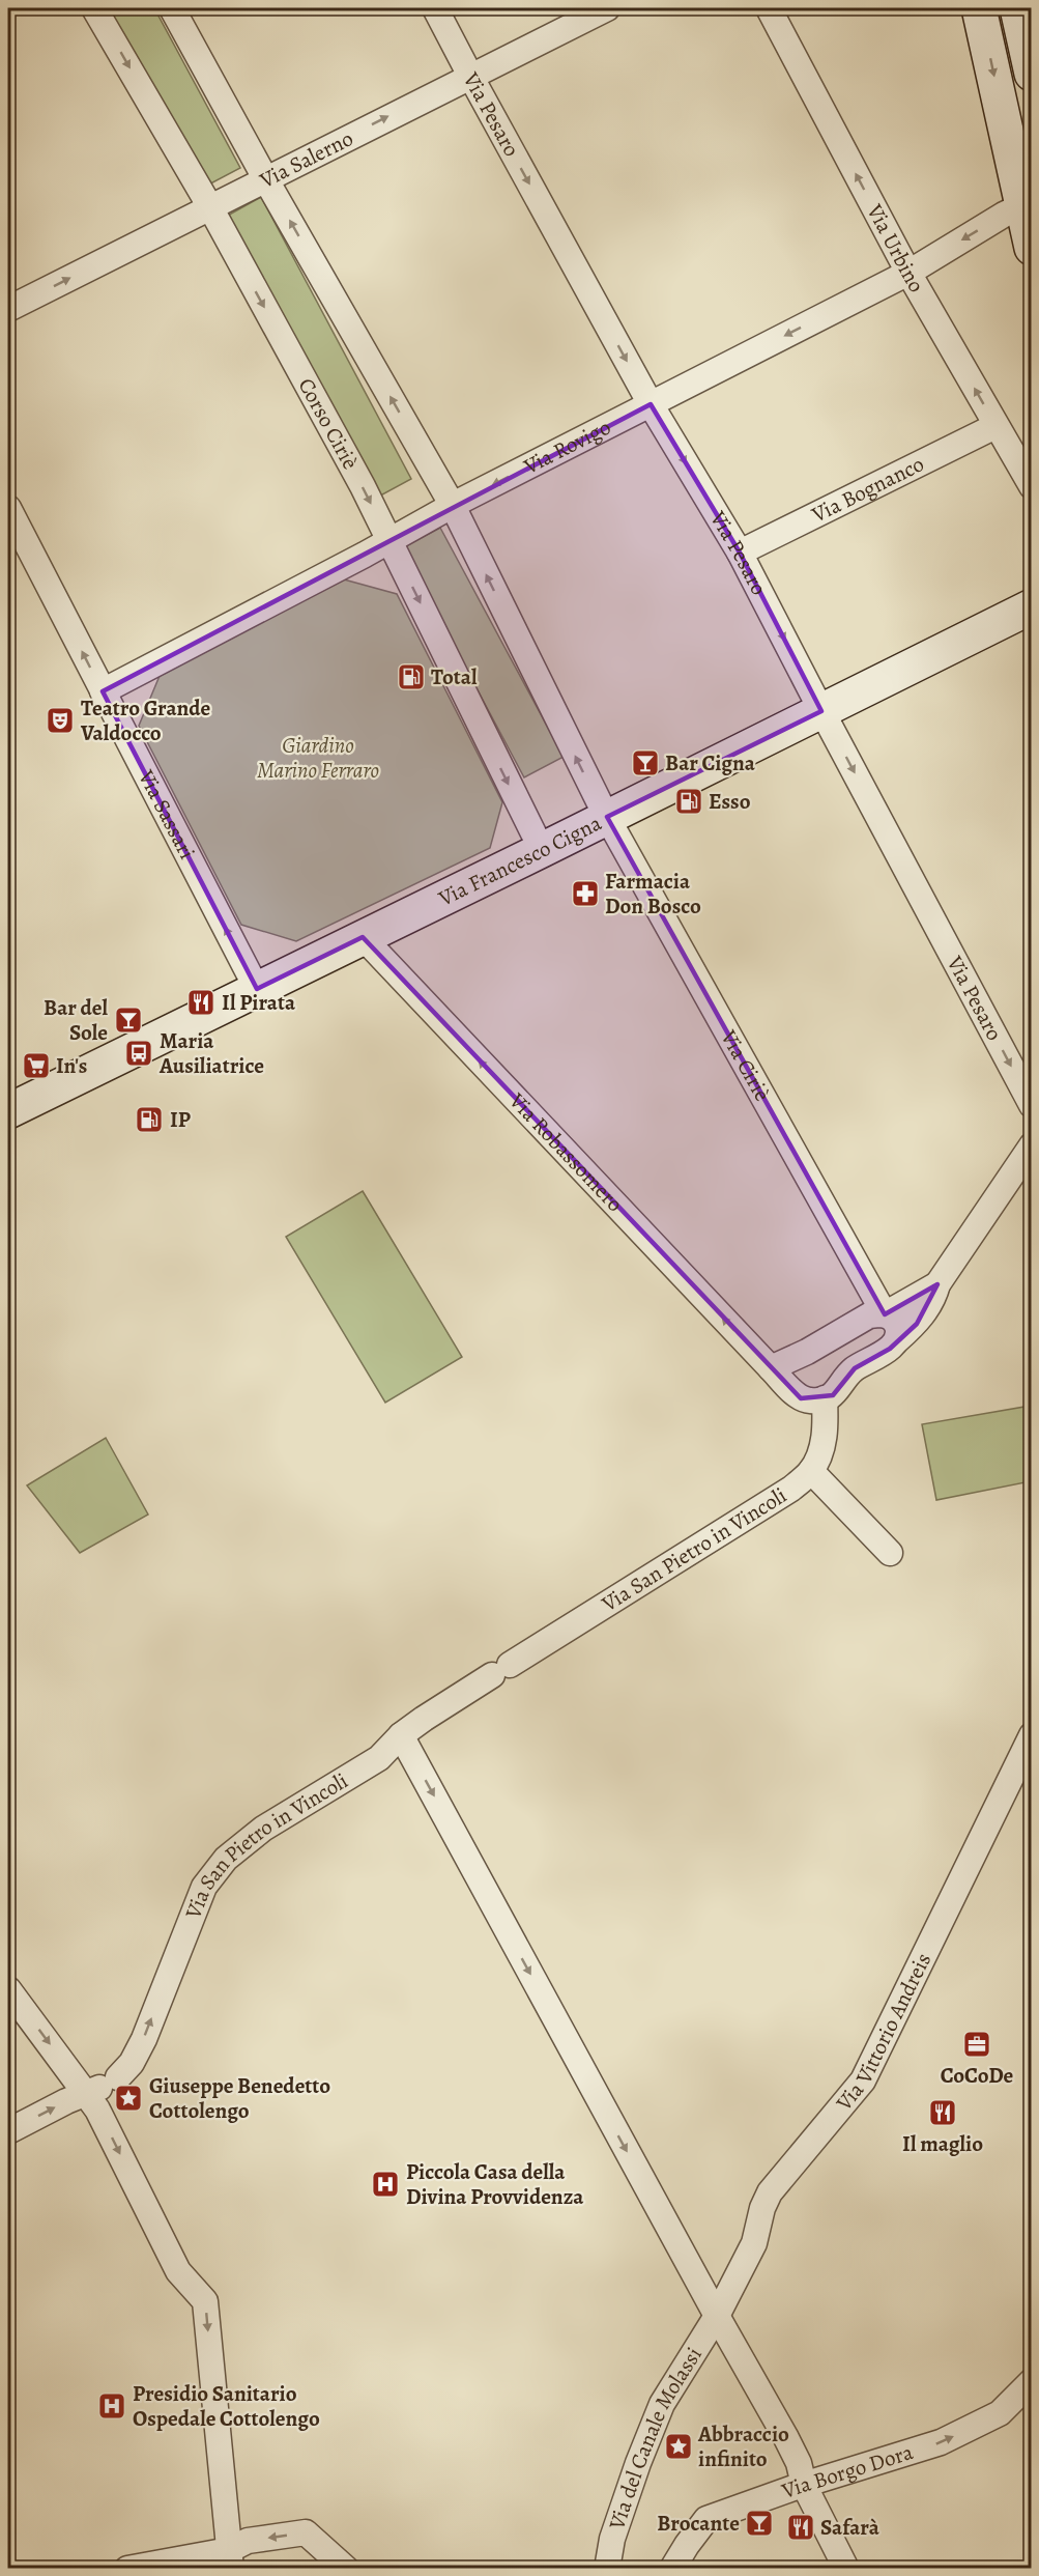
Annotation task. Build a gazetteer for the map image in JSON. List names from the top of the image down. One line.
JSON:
{"streets":{"street":["Via Pesaro","Via Salerno","Via Urbino","Corso Ciriè","Via Rovigo","Via Bognanco","Via Sassari","Via Francesco Cigna","Via Ciriè","Via Robassomero","Via San Pietro in Vincoli","Via Vittorio Andreis","Via del Canale Molassi","Via Borgo Dora"]},"crossings":[["Via Pesaro","Via Salerno"],["Via Pesaro","Via Rovigo"],["Via Pesaro","Via Bognanco"],["Via Pesaro","Via Francesco Cigna"],["Via Salerno","Corso Ciriè"],["Via Urbino","Via Rovigo"],["Via Urbino","Via Bognanco"],["Corso Ciriè","Via Rovigo"],["Corso Ciriè","Via Francesco Cigna"],["Via Rovigo","Via Sassari"],["Via Sassari","Via Francesco Cigna"],["Via Francesco Cigna","Via Ciriè"],["Via Francesco Cigna","Via Robassomero"],["Via Robassomero","Via San Pietro in Vincoli"],["Via Vittorio Andreis","Via del Canale Molassi"]],"one_way":["Via Pesaro","Via Salerno","Via Rovigo","Via Sassari","Via Robassomero","Via San Pietro in Vincoli","Via Borgo Dora"],"parks":["Giardino Marino Ferraro"],"places":{"fuel station":["Total","Esso","IP"],"theatre":["Teatro Grande Valdocco"],"bar":["Bar Cigna","Bar del Sole","Brocante"],"pharmacy":["Farmacia Don Bosco"],"restaurant":["Il Pirata","Il maglio","Safarà"],"bus stop":["Maria Ausiliatrice"],"supermarket":["In's"],"office":["CoCoDe"],"place":["Giuseppe Benedetto Cottolengo","Abbraccio infinito"],"hospital":["Piccola Casa della Divina Provvidenza","Presidio Sanitario Ospedale Cottolengo"]}}
